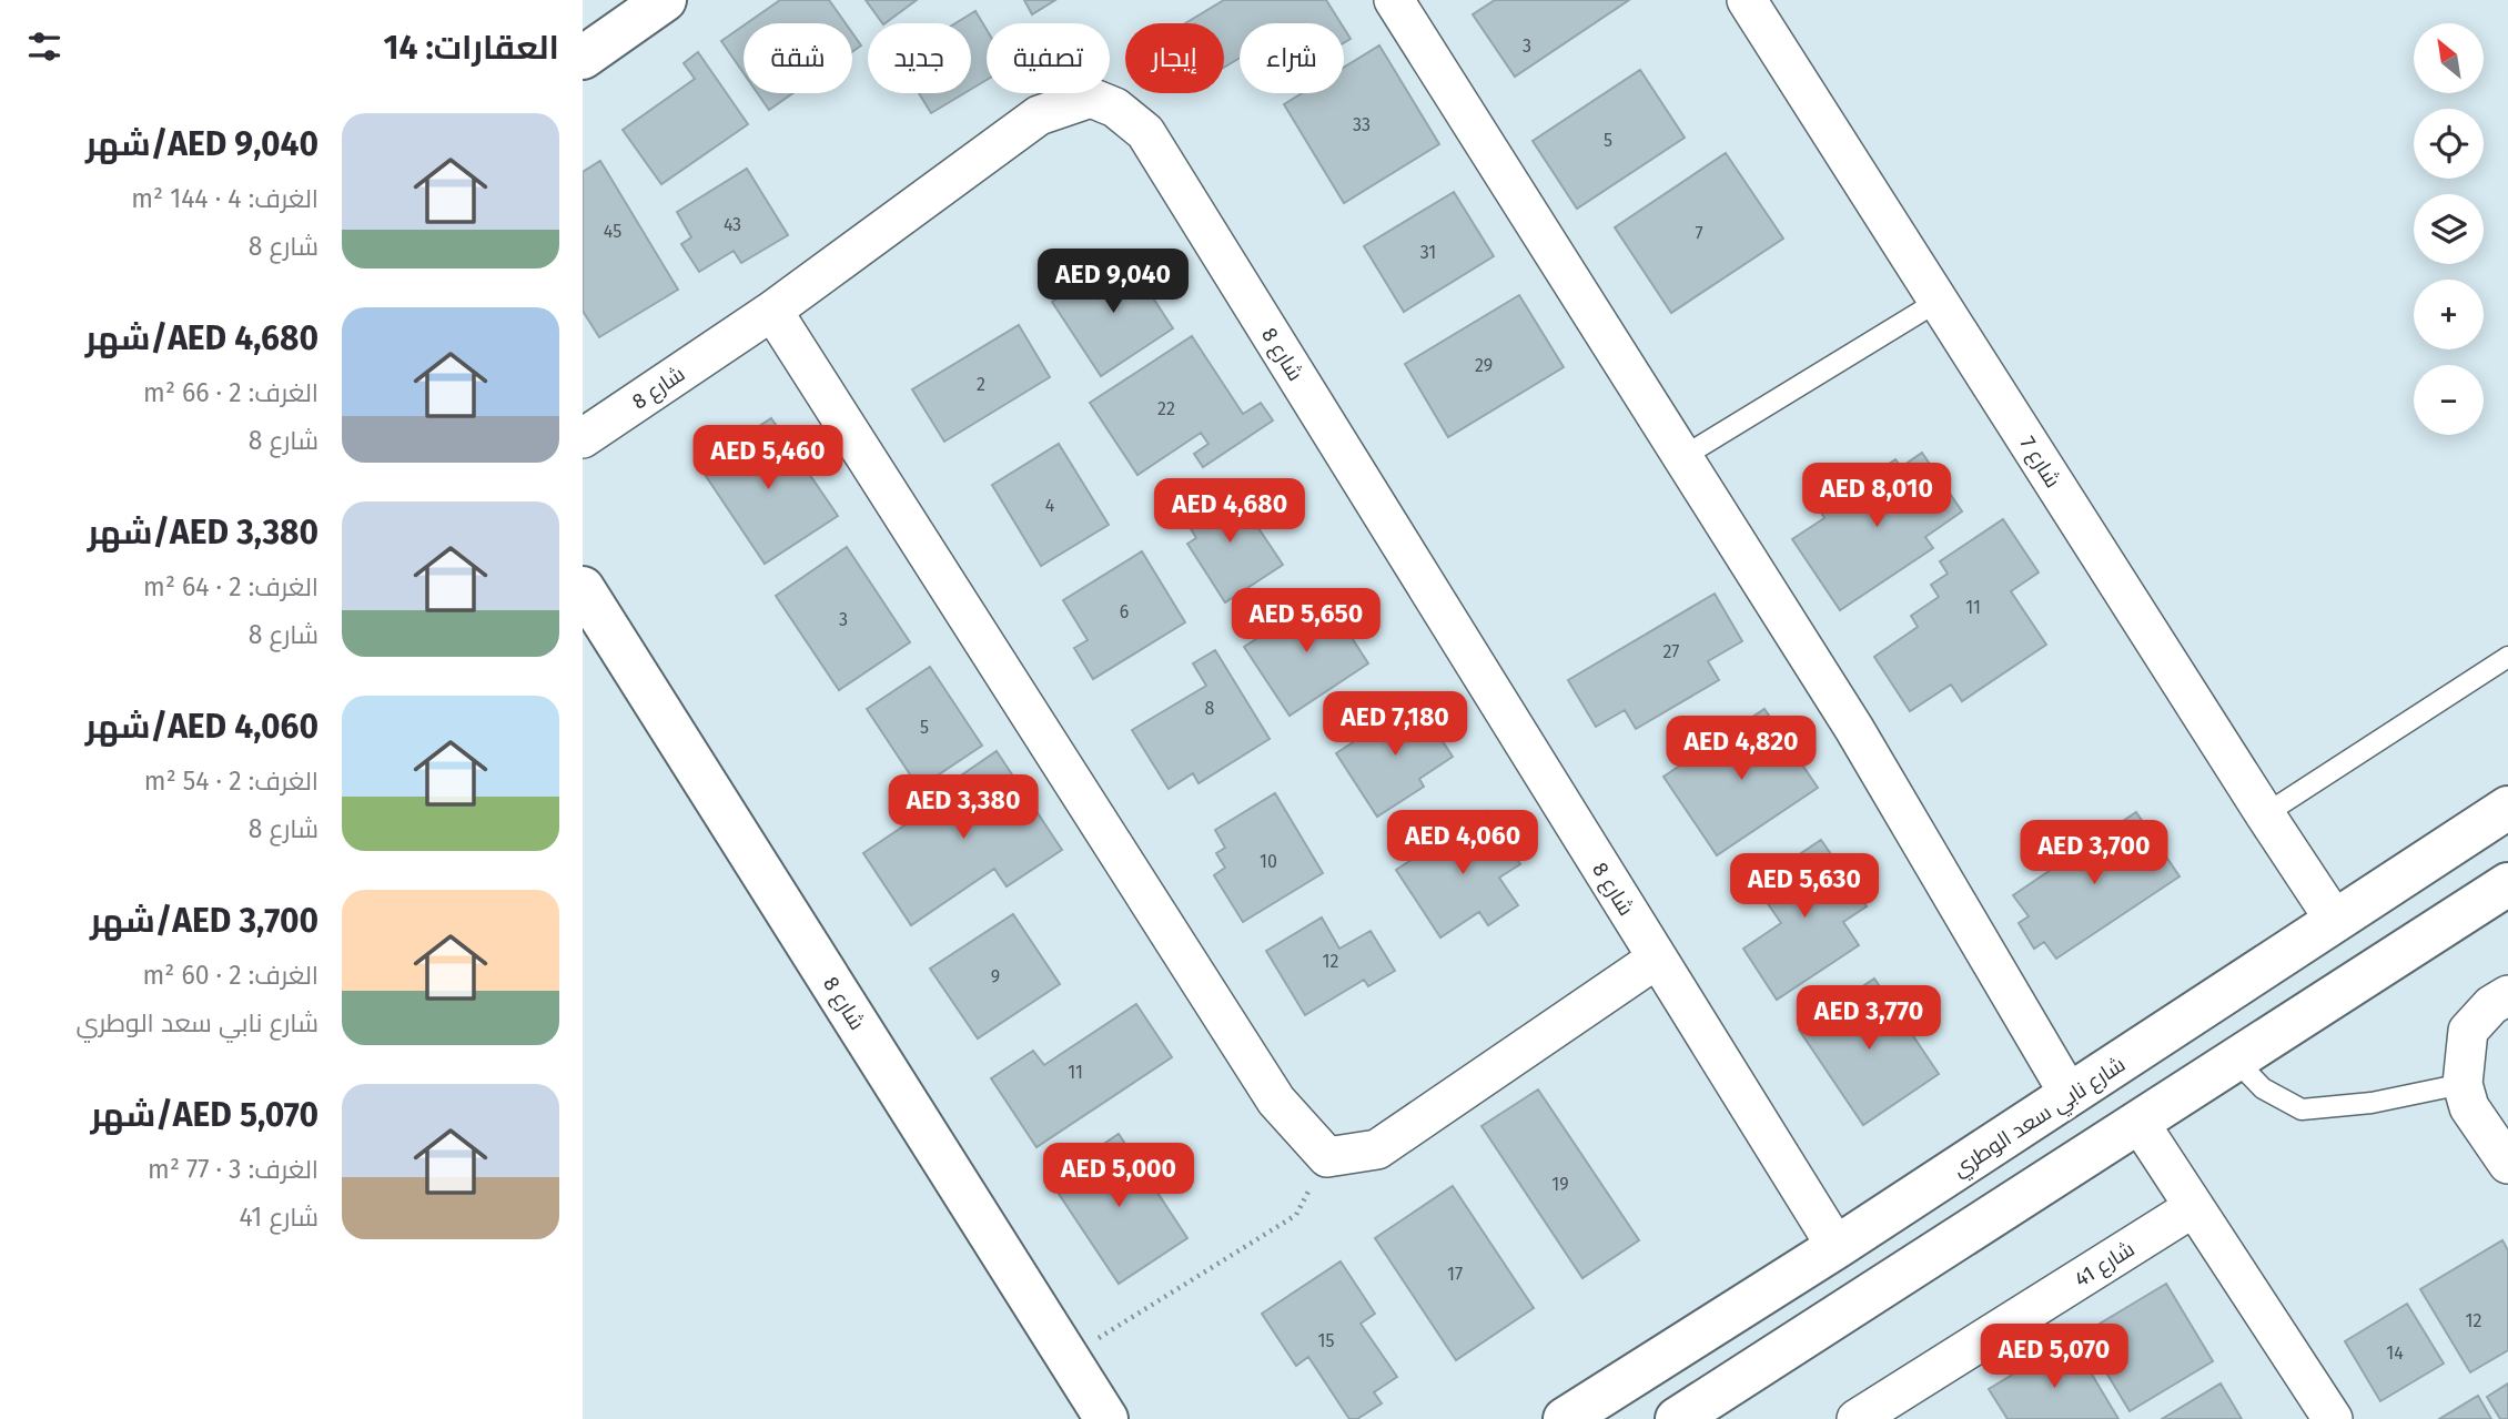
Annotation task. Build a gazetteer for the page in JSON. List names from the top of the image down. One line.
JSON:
{"streets":{"street":["شارع 8","شارع 7","شارع نابي سعد الوطري","شارع 41"]},"crossings":[["شارع 8","شارع نابي سعد الوطري"],["شارع 7","شارع نابي سعد الوطري"]],"house_numbers":["3","33","5","43","45","7","31","29","2","22","4","11","6","3","27","8","5","10","12","9","11","19","17","12","15","14"],"north":"top left","page":{"heading":"العقارات: 14","map_buttons":["+","−"],"chip":["شراء","إيجار","تصفية","جديد","شقة"],"list":[{"name":"AED 9,040/شهر","note":"الغرف: 4 · 144 m² · شارع 8"},{"name":"AED 4,680/شهر","note":"الغرف: 2 · 66 m² · شارع 8"},{"name":"AED 3,380/شهر","note":"الغرف: 2 · 64 m² · شارع 8"},{"name":"AED 4,060/شهر","note":"الغرف: 2 · 54 m² · شارع 8"},{"name":"AED 3,700/شهر","note":"الغرف: 2 · 60 m² · شارع نابي سعد الوطري"},{"name":"AED 5,070/شهر","note":"الغرف: 3 · 77 m² · شارع 41"}],"price":["AED 9,040","AED 5,460","AED 8,010","AED 4,680","AED 5,650","AED 7,180","AED 4,820","AED 3,380","AED 4,060","AED 3,700","AED 5,630","AED 3,770","AED 5,000","AED 5,070"]}}
